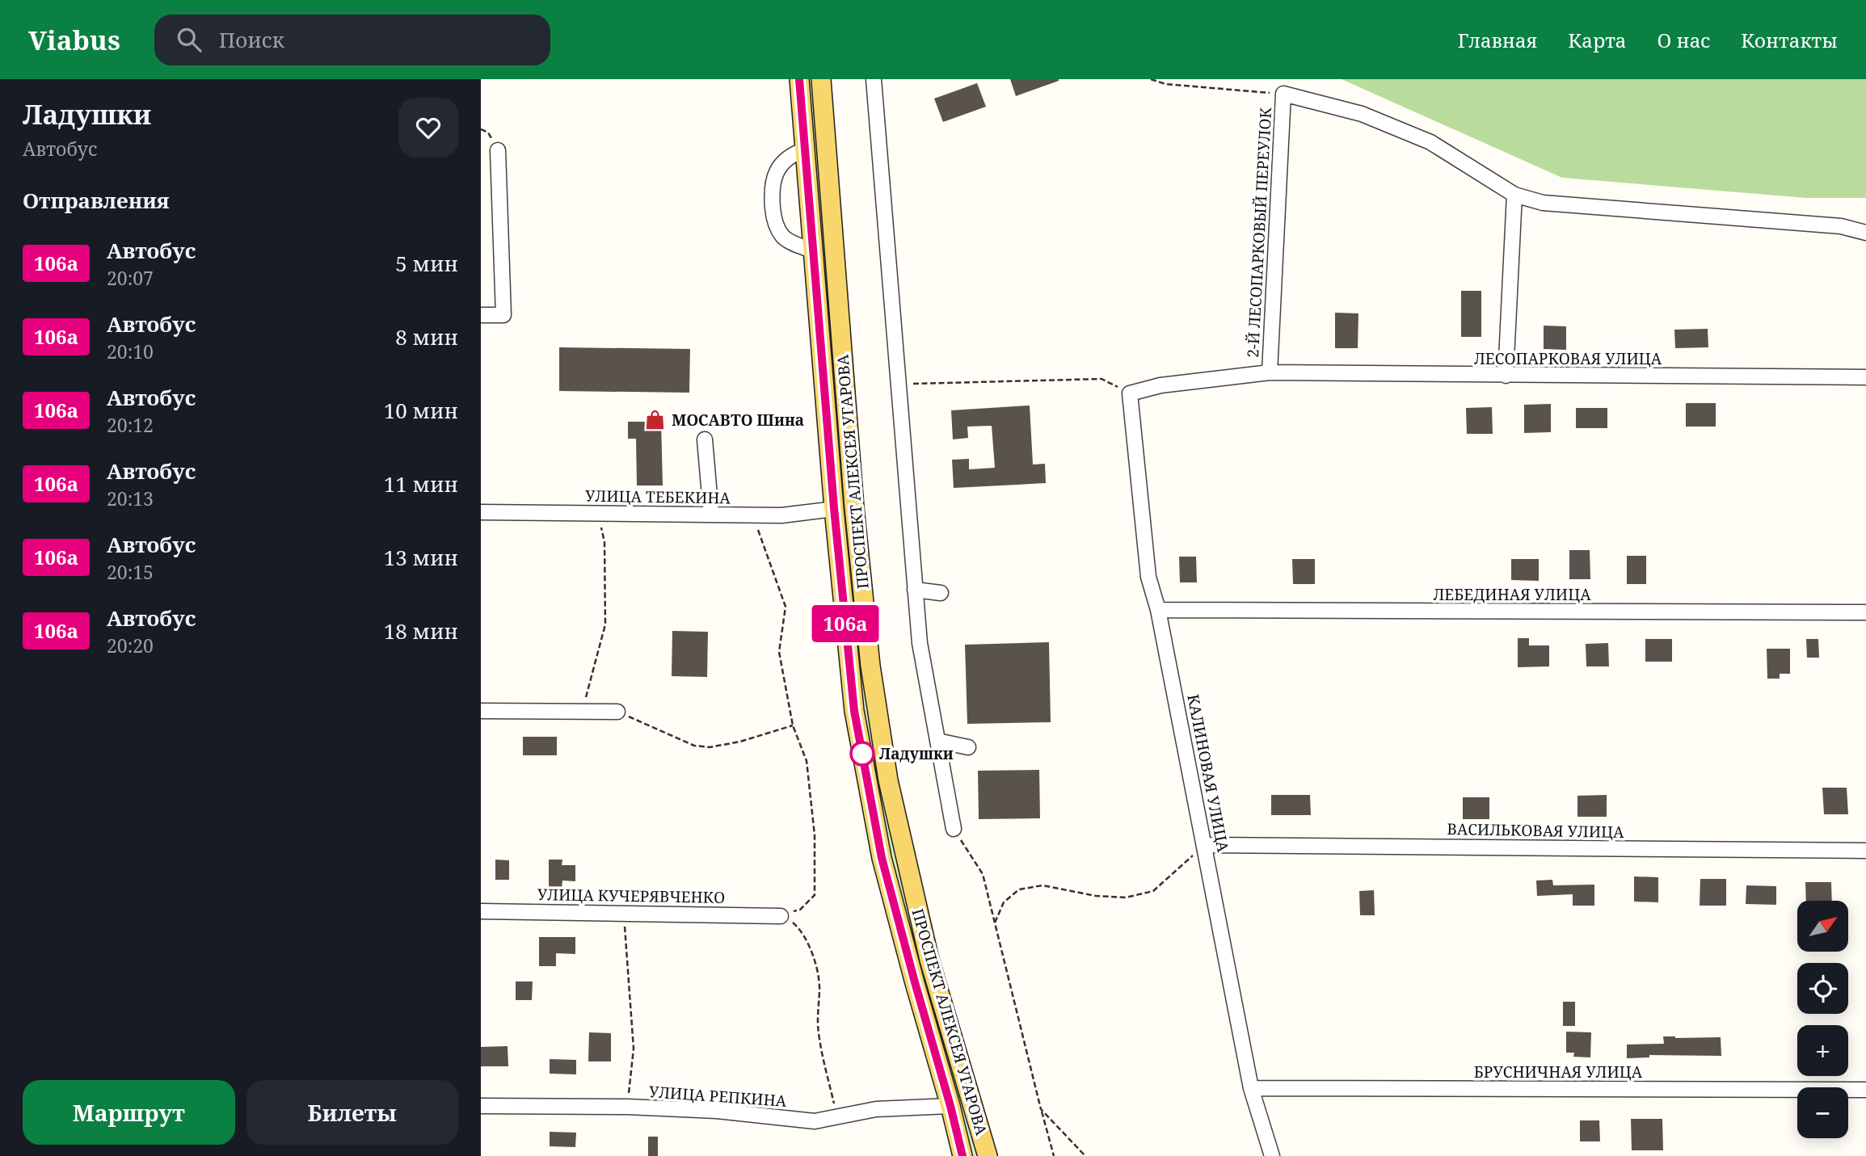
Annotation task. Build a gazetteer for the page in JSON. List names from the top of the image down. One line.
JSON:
{"streets":{"main road":["ПРОСПЕКТ АЛЕКСЕЯ УГАРОВА"],"street":["2-Й ЛЕСОПАРКОВЫЙ ПЕРЕУЛОК","ЛЕСОПАРКОВАЯ УЛИЦА","УЛИЦА ТЕБЕКИНА","ЛЕБЕДИНАЯ УЛИЦА","КАЛИНОВАЯ УЛИЦА","ВАСИЛЬКОВАЯ УЛИЦА","УЛИЦА КУЧЕРЯВЧЕНКО","БРУСНИЧНАЯ УЛИЦА","УЛИЦА РЕПКИНА"]},"crossings":[["2-Й ЛЕСОПАРКОВЫЙ ПЕРЕУЛОК","ЛЕСОПАРКОВАЯ УЛИЦА"],["ЛЕСОПАРКОВАЯ УЛИЦА","КАЛИНОВАЯ УЛИЦА"],["ПРОСПЕКТ АЛЕКСЕЯ УГАРОВА","УЛИЦА ТЕБЕКИНА"],["ПРОСПЕКТ АЛЕКСЕЯ УГАРОВА","УЛИЦА РЕПКИНА"],["ЛЕБЕДИНАЯ УЛИЦА","КАЛИНОВАЯ УЛИЦА"],["КАЛИНОВАЯ УЛИЦА","ВАСИЛЬКОВАЯ УЛИЦА"],["КАЛИНОВАЯ УЛИЦА","БРУСНИЧНАЯ УЛИЦА"]],"places":{"shop":["МОСАВТО Шина"],"other":["Ладушки"]},"lines":["bus line 106а"],"north":"top right","page":{"header":"Viabus","search":"Поиск","nav":["Главная","Карта","О нас","Контакты"],"heading":[["Ладушки","Автобус"],"Отправления"],"on_map":"106а","list":[{"mark":"106а","name":"Автобус","note":"20:07","value":"5 мин"},{"mark":"106а","name":"Автобус","note":"20:10","value":"8 мин"},{"mark":"106а","name":"Автобус","note":"20:12","value":"10 мин"},{"mark":"106а","name":"Автобус","note":"20:13","value":"11 мин"},{"mark":"106а","name":"Автобус","note":"20:15","value":"13 мин"},{"mark":"106а","name":"Автобус","note":"20:20","value":"18 мин"}],"map_buttons":["+","−"],"buttons":["Маршрут","Билеты"]}}
